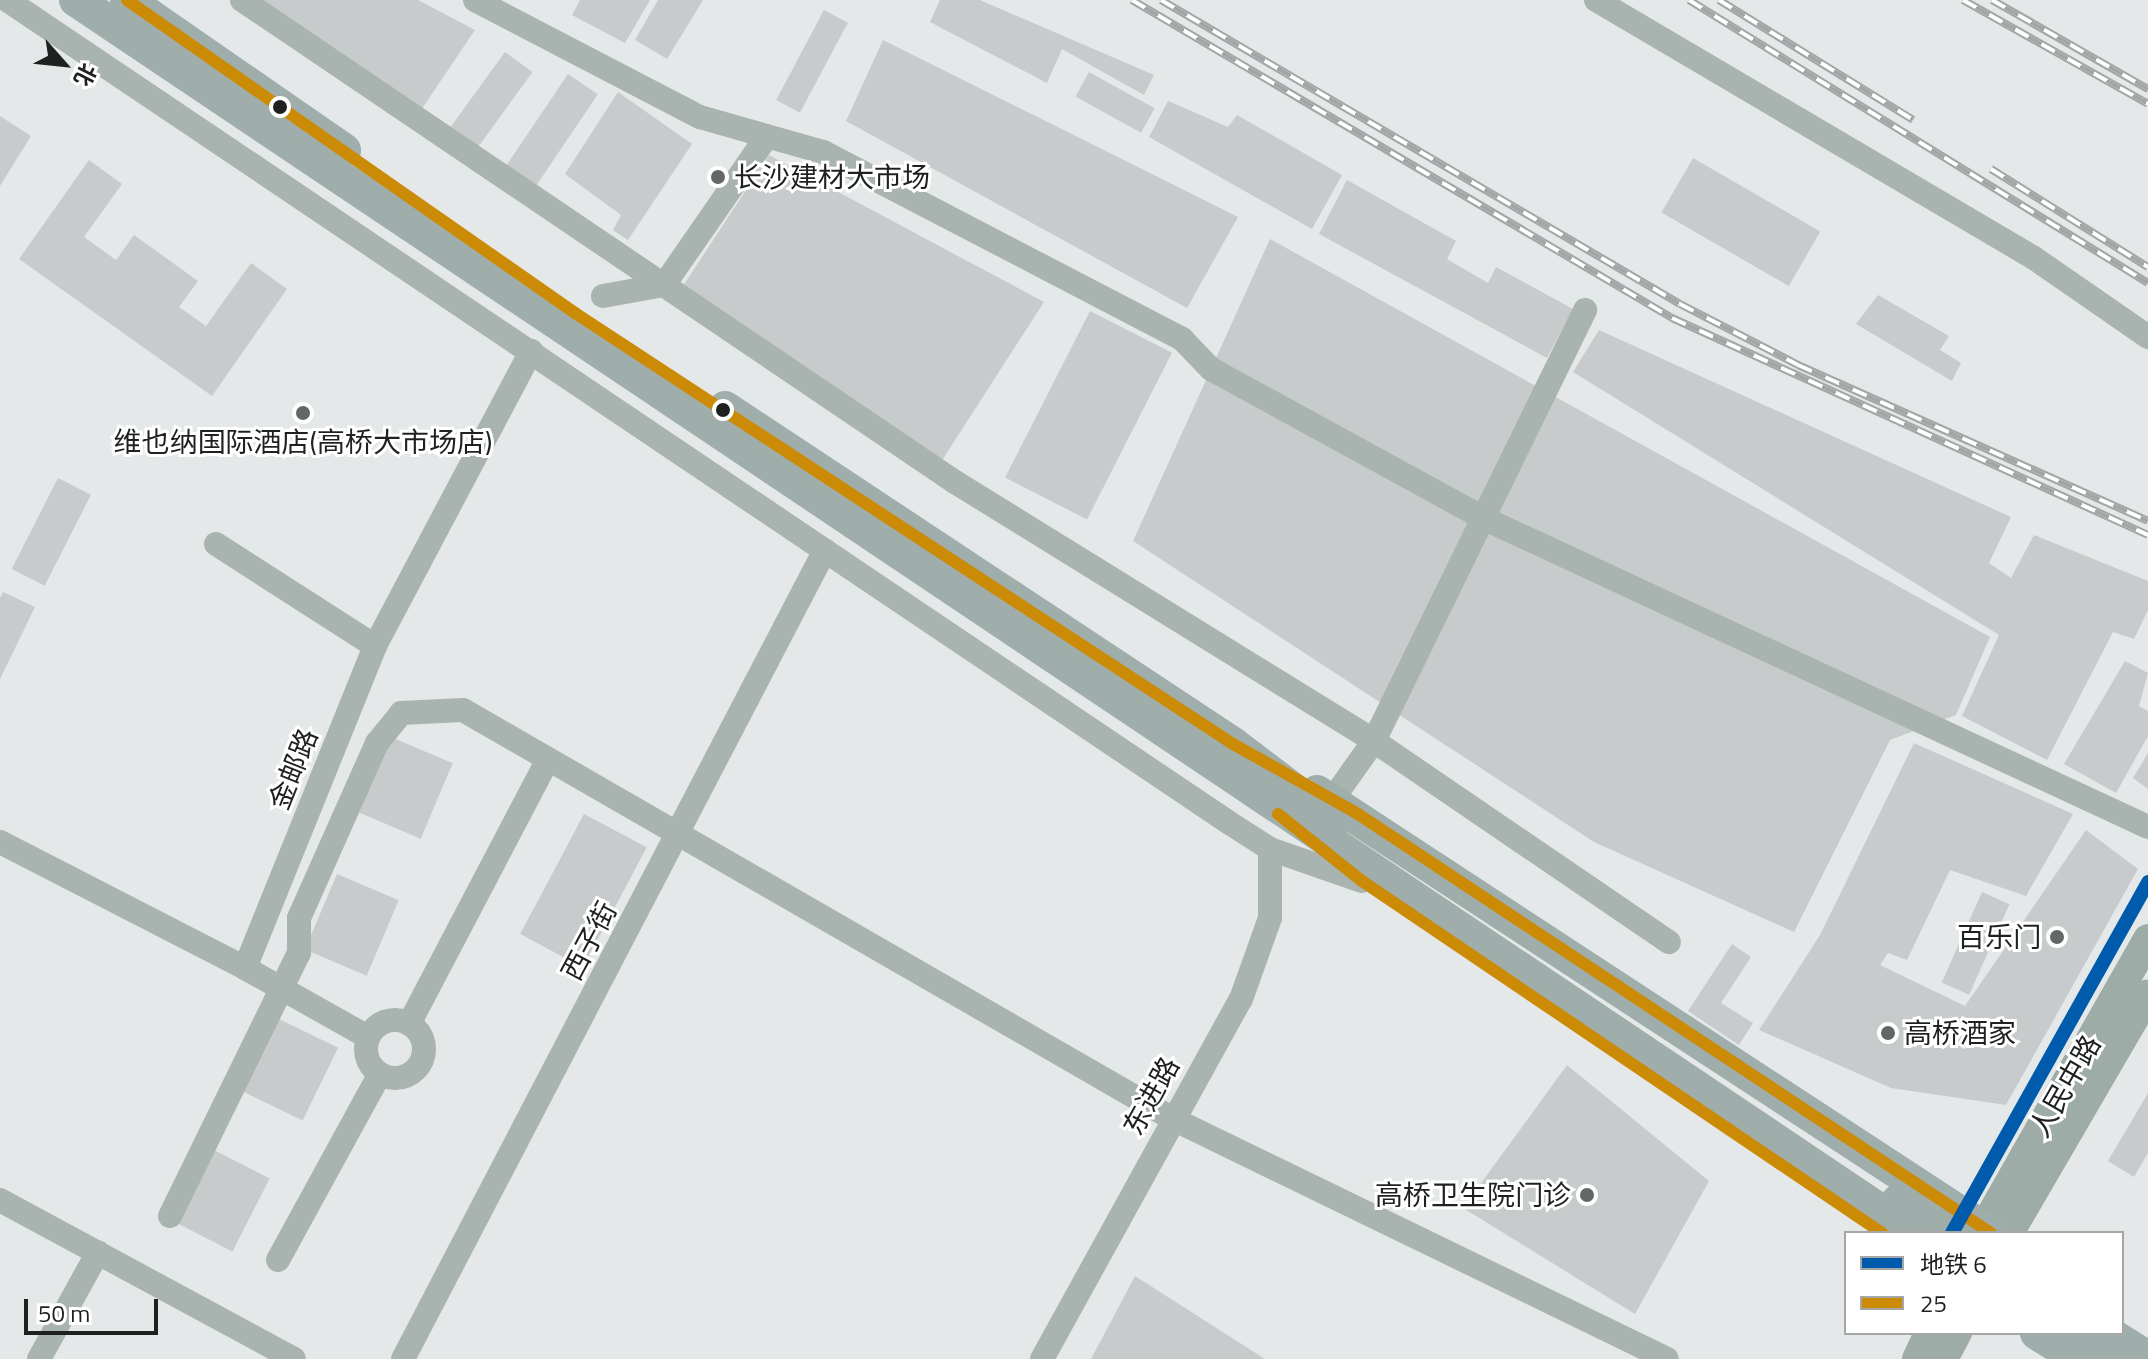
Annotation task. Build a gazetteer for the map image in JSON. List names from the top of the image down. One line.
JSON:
{"streets":{"main road":["人民中路"],"street":["金邮路","西子街","东进路"]},"places":["长沙建材大市场","维也纳国际酒店(高桥大市场店)","百乐门","高桥酒家","高桥卫生院门诊"],"lines":["transit line 25","metro line 6"],"legend":["地铁 6","25"],"scale_bar":"50 m","north":"bottom right"}
